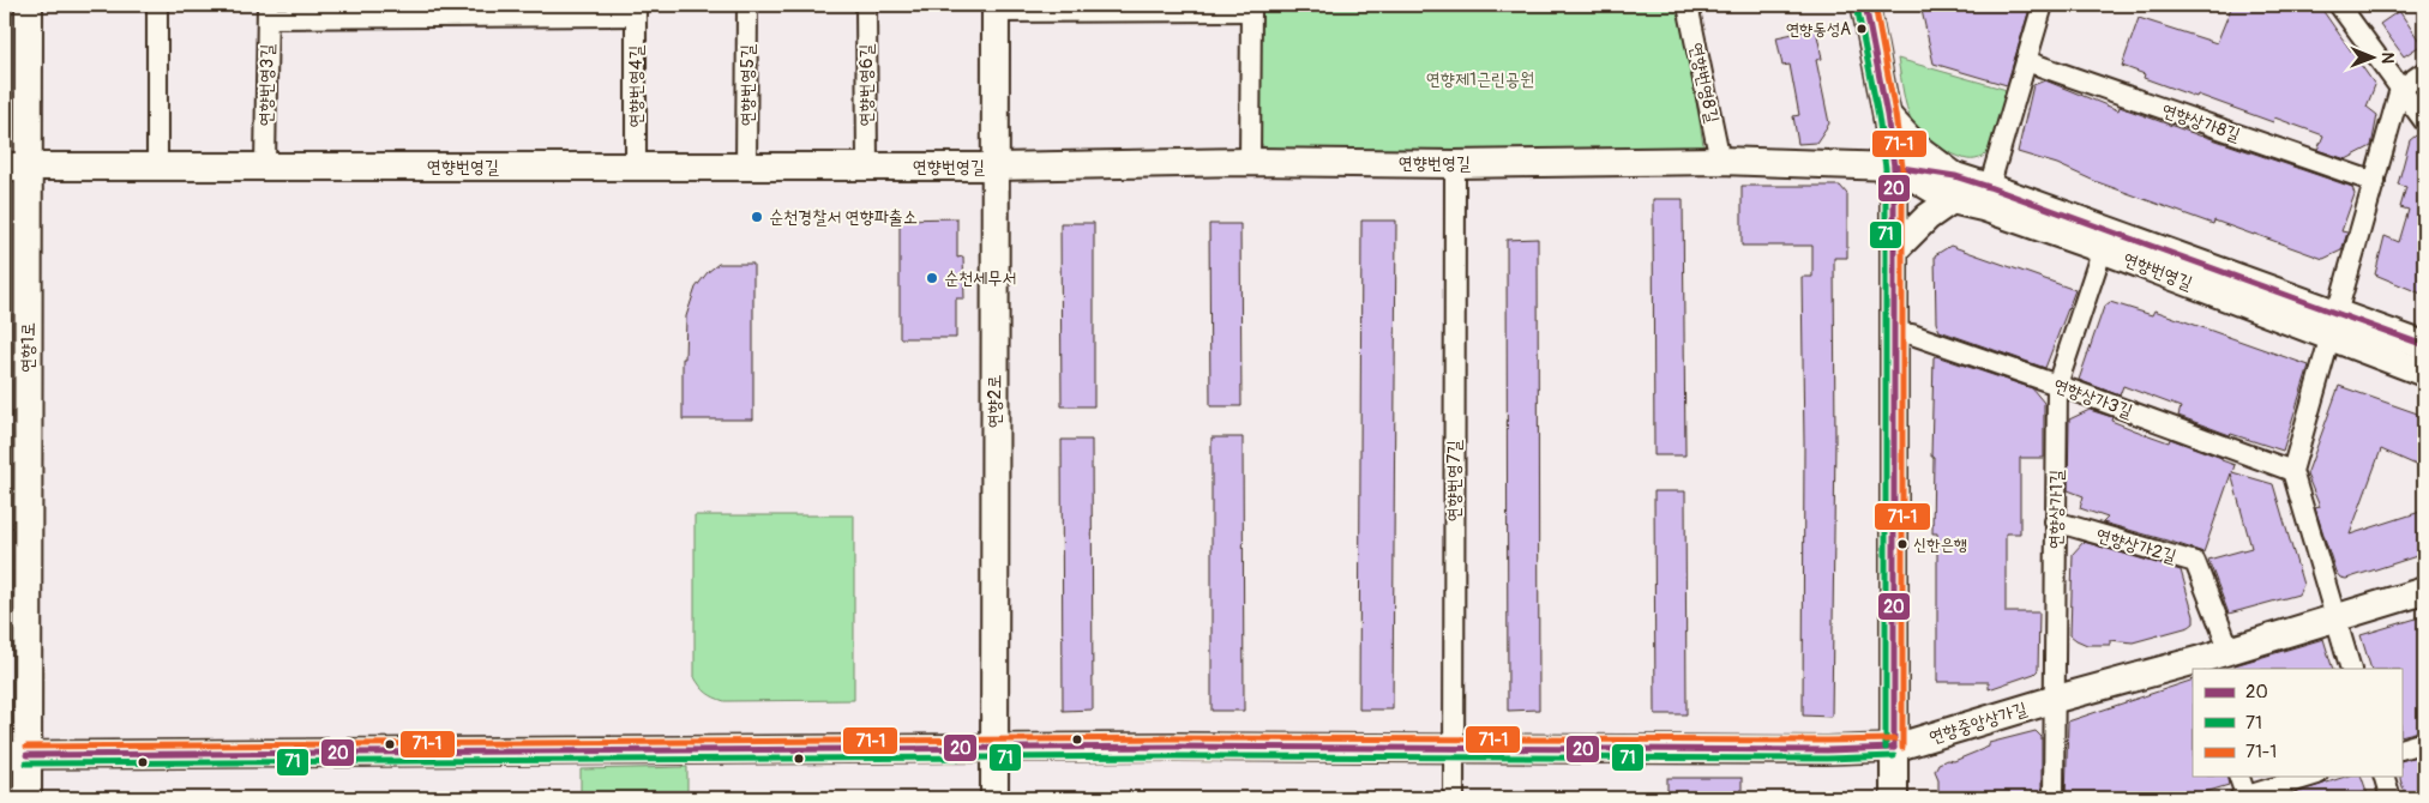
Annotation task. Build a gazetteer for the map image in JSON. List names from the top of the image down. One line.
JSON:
{"streets":{"street":["연향번영8길","연향번영3길","연향번영5길","연향번영6길","연향번영4길","연향상가8길","연향번영길","연향1로","연향상가3길","연향2로","연향번영7길","연향상가1길","연향상가2길","연향중앙상가길"]},"crossings":[["연향번영8길","연향번영길"],["연향번영3길","연향번영길"],["연향번영5길","연향번영길"],["연향번영6길","연향번영길"],["연향번영4길","연향번영길"],["연향번영길","연향1로"],["연향번영길","연향2로"],["연향번영길","연향번영7길"],["연향번영길","연향상가1길"],["연향1로","연향중앙상가길"],["연향상가3길","연향상가1길"],["연향2로","연향중앙상가길"],["연향번영7길","연향중앙상가길"],["연향상가1길","연향상가2길"],["연향상가1길","연향중앙상가길"],["연향상가2길","연향중앙상가길"]],"parks":["연향제1근린공원"],"places":["연향동성A","순천경찰서 연향파출소","순천세무서","신한은행"],"lines":["transit line 20","transit line 71-1","transit line 71"],"legend":["20","71","71-1"],"north":"right"}
